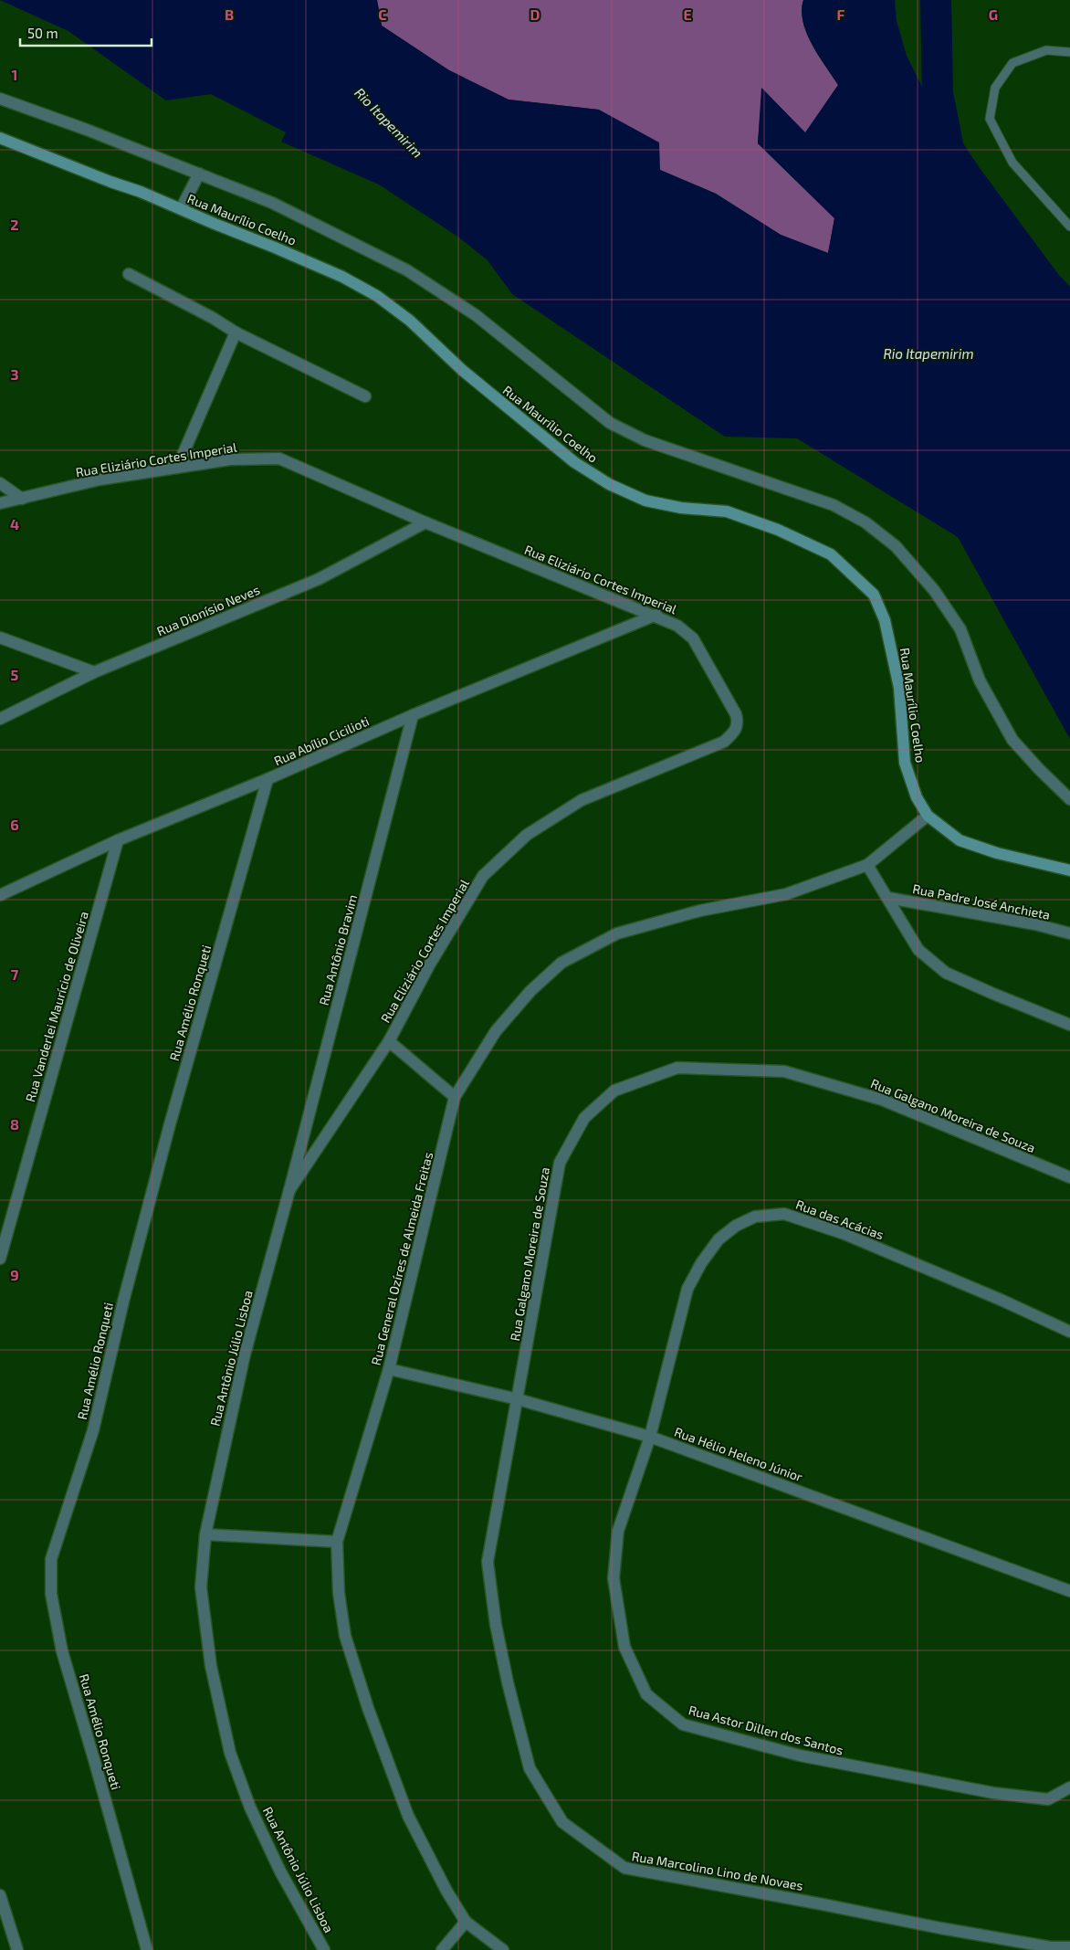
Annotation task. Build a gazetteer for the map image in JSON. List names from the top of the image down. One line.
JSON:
{"streets":{"main road":["Rua Maurílio Coelho"],"street":["Rua Eliziário Cortes Imperial","Rua Dionísio Neves","Rua Abílio Cicilioti","Rua Padre José Anchieta","Rua Antônio Bravim","Rua Amélio Ronqueti","Rua Vanderlei Maurício de Oliveira","Rua Galgano Moreira de Souza","Rua das Acácias","Rua General Ozíres de Almeida Freitas","Rua Antônio Júlio Lisboa","Rua Hélio Heleno Júnior","Rua Astor Dillen dos Santos","Rua Marcolino Lino de Novaes"]},"crossings":[["Rua Maurílio Coelho","Rua General Ozíres de Almeida Freitas"],["Rua Eliziário Cortes Imperial","Rua Dionísio Neves"],["Rua Eliziário Cortes Imperial","Rua Abílio Cicilioti"],["Rua Eliziário Cortes Imperial","Rua Antônio Bravim"],["Rua Eliziário Cortes Imperial","Rua Antônio Júlio Lisboa"],["Rua Abílio Cicilioti","Rua Antônio Bravim"],["Rua Abílio Cicilioti","Rua Amélio Ronqueti"],["Rua Abílio Cicilioti","Rua Vanderlei Maurício de Oliveira"],["Rua Antônio Bravim","Rua Antônio Júlio Lisboa"],["Rua Galgano Moreira de Souza","Rua Hélio Heleno Júnior"],["Rua Galgano Moreira de Souza","Rua Marcolino Lino de Novaes"],["Rua das Acácias","Rua Hélio Heleno Júnior"],["Rua das Acácias","Rua Astor Dillen dos Santos"],["Rua General Ozíres de Almeida Freitas","Rua Hélio Heleno Júnior"],["Rua Hélio Heleno Júnior","Rua Astor Dillen dos Santos"],["Rua Hélio Heleno Júnior","Rua Marcolino Lino de Novaes"]],"water":["Rio Itapemirim"],"scale_bar":"50 m","grid":{"columns":["B","C","D","E","F","G"],"rows":["1","2","3","4","5","6","7","8","9"]}}
